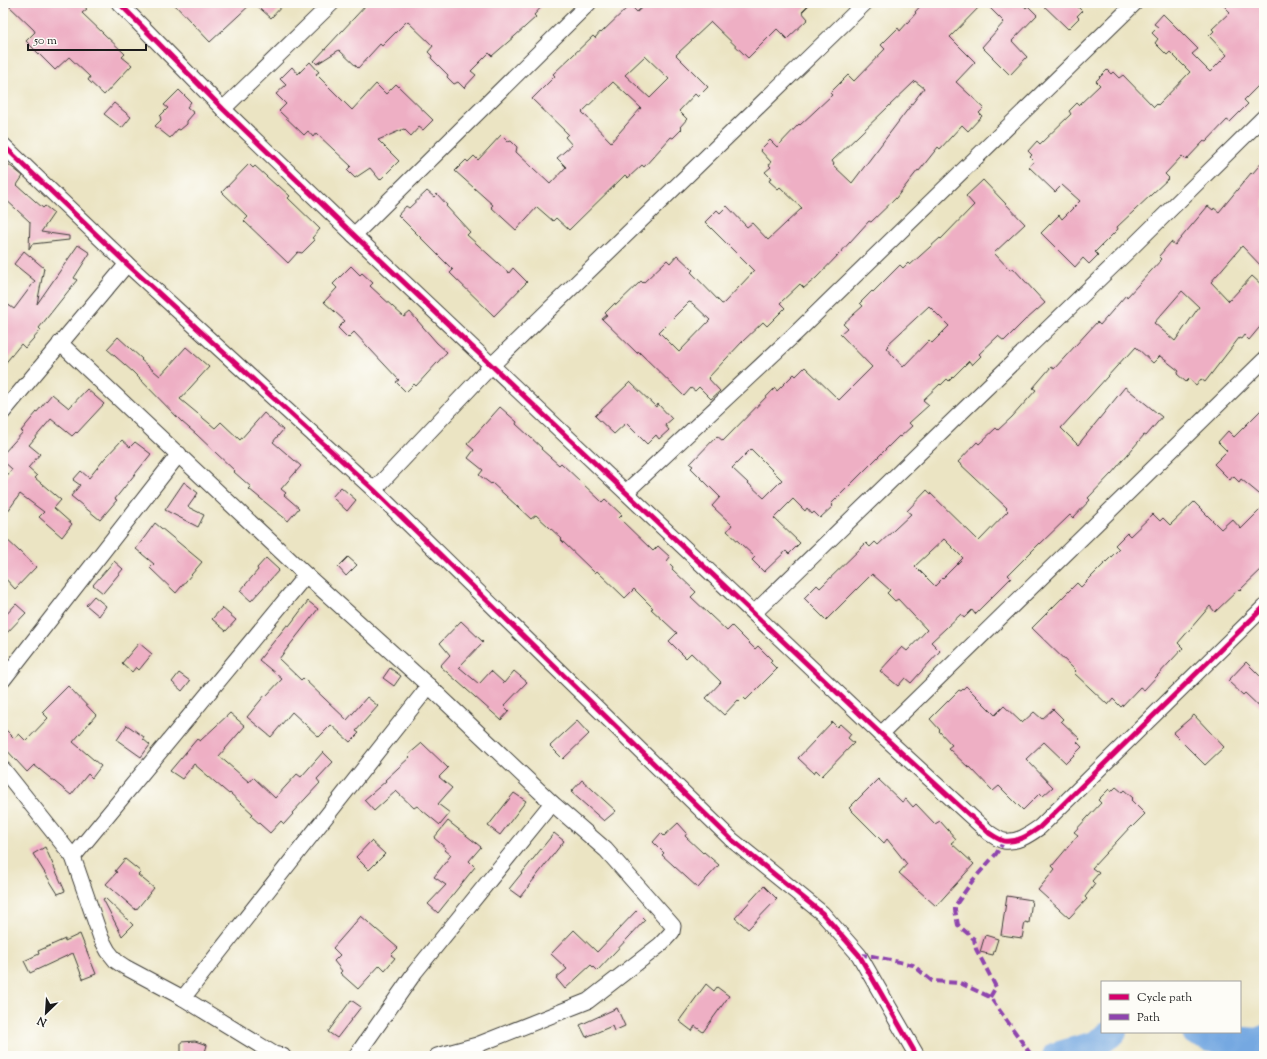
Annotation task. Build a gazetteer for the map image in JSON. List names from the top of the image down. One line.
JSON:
{"legend":["Cycle path","Path"],"scale_bar":"50 m","north":"bottom left"}
